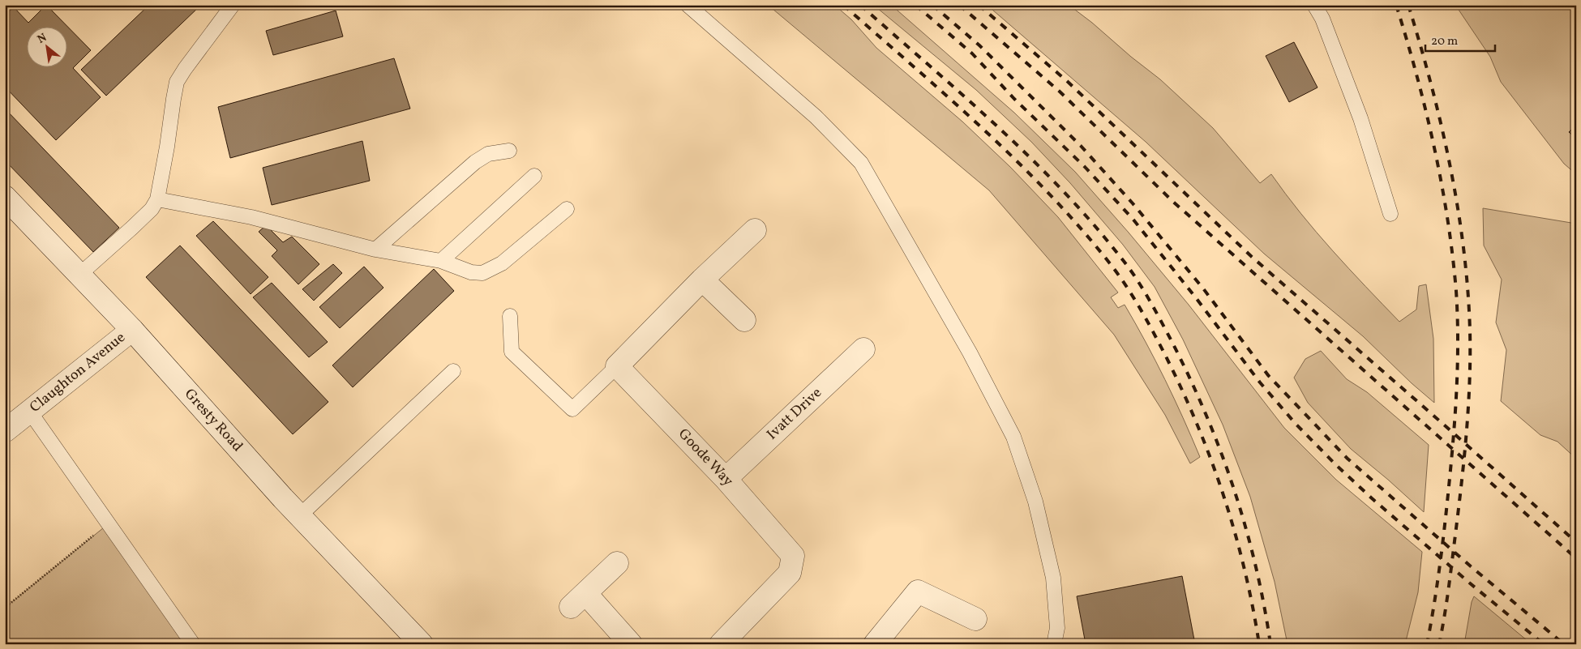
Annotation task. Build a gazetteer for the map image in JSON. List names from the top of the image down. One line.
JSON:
{"streets":{"street":["Claughton Avenue","Ivatt Drive","Gresty Road","Goode Way"]},"crossings":[["Claughton Avenue","Gresty Road"],["Ivatt Drive","Goode Way"]],"scale_bar":"20 m","north":"top left"}
